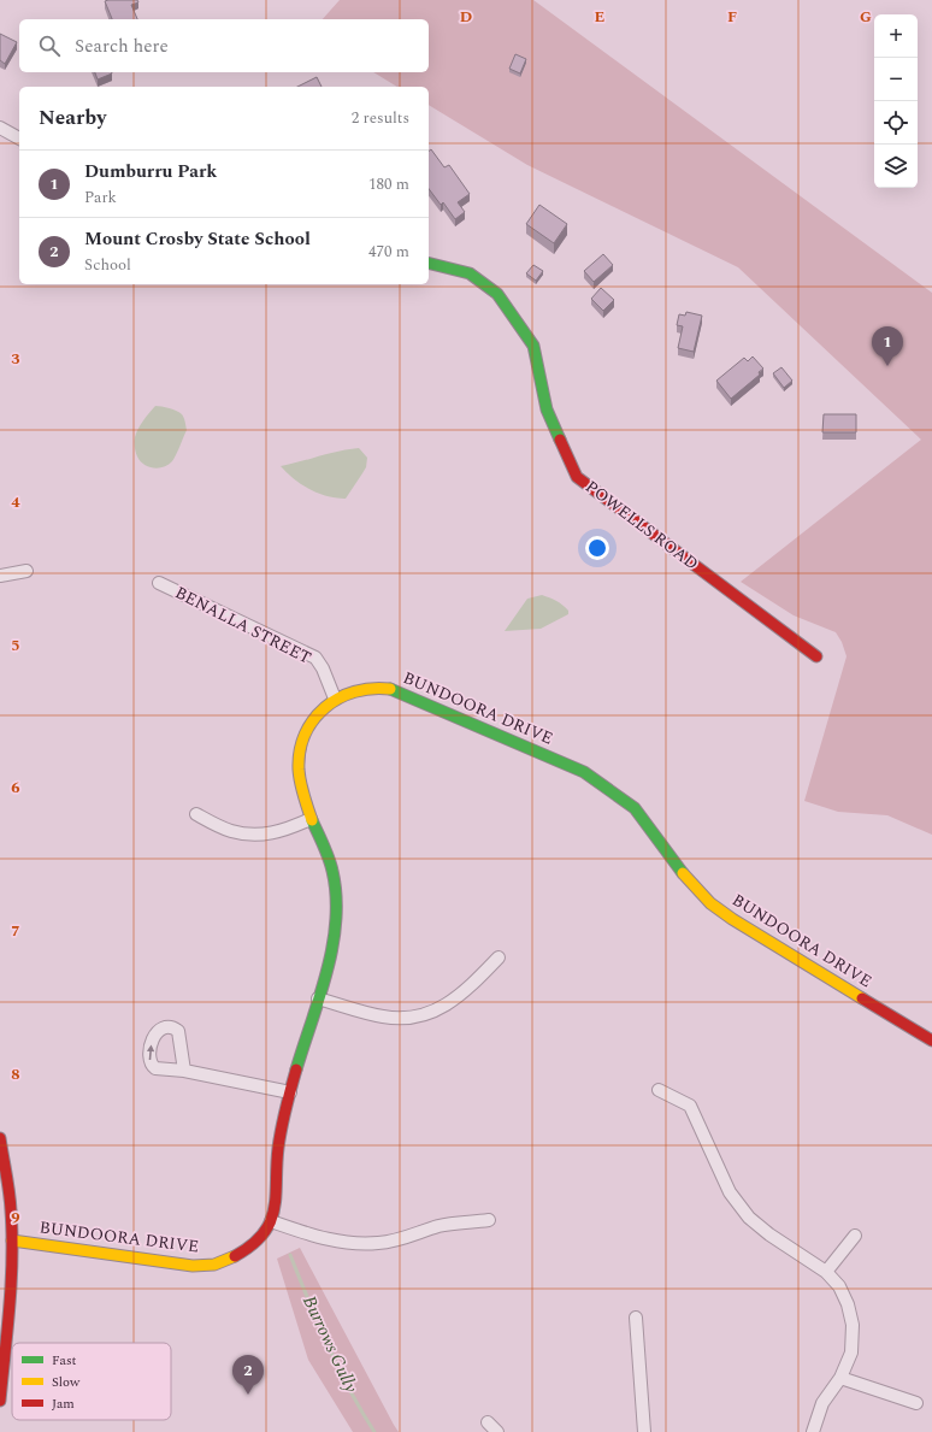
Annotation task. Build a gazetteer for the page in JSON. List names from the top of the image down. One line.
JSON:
{"streets":{"street":["POWELLS ROAD","BENALLA STREET","BUNDOORA DRIVE"]},"crossings":[["BENALLA STREET","BUNDOORA DRIVE"]],"water":["Burrows Gully"],"legend":["Fast","Slow","Jam"],"page":{"map_buttons":["+","−"],"search":"Search here","heading":["Nearby","2 results"],"list":[{"mark":"1","name":"Dumburru Park","note":"Park","value":"180 m"},{"mark":"2","name":"Mount Crosby State School","note":"School","value":"470 m"}],"pins":["1","2"]},"grid":{"columns":["D","E","F","G"],"rows":["3","4","5","6","7","8","9"]}}
